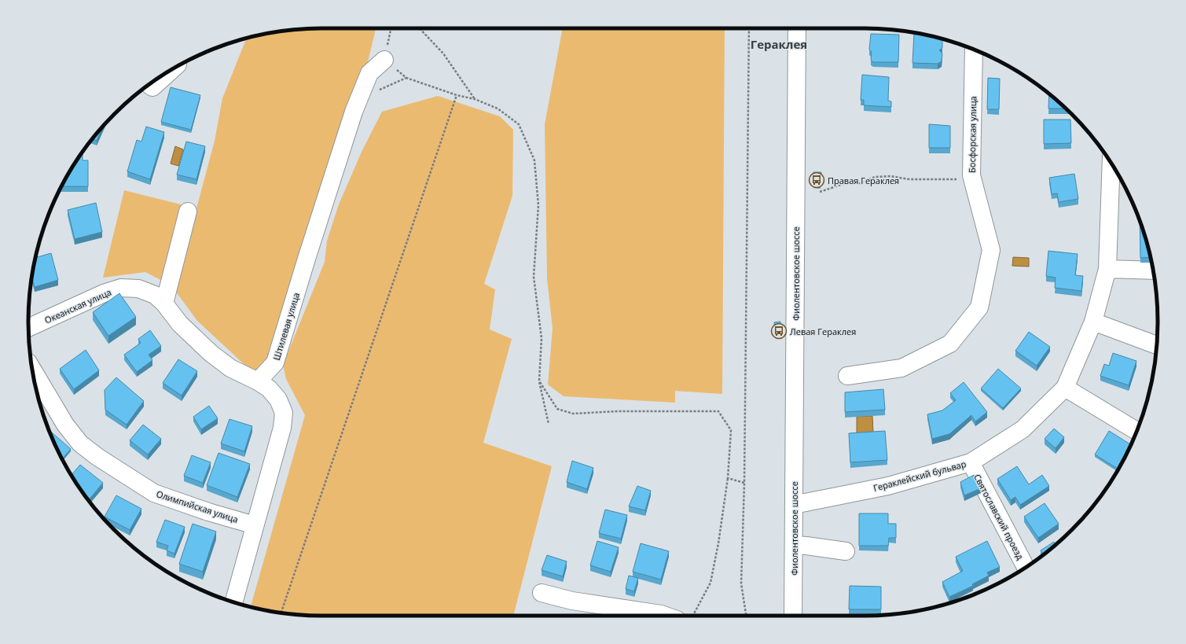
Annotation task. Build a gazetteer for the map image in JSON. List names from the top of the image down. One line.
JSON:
{"streets":{"street":["Босфорская улица","Фиолентовское шоссе","Океанская улица","Штилевая улица","Гераклейский бульвар","Олимпийская улица","Святославский проезд"]},"crossings":[["Фиолентовское шоссе","Гераклейский бульвар"],["Океанская улица","Штилевая улица"],["Гераклейский бульвар","Святославский проезд"]],"districts":["Гераклея"],"places":{"bus stop":["Правая Гераклея","Левая Гераклея"]}}
